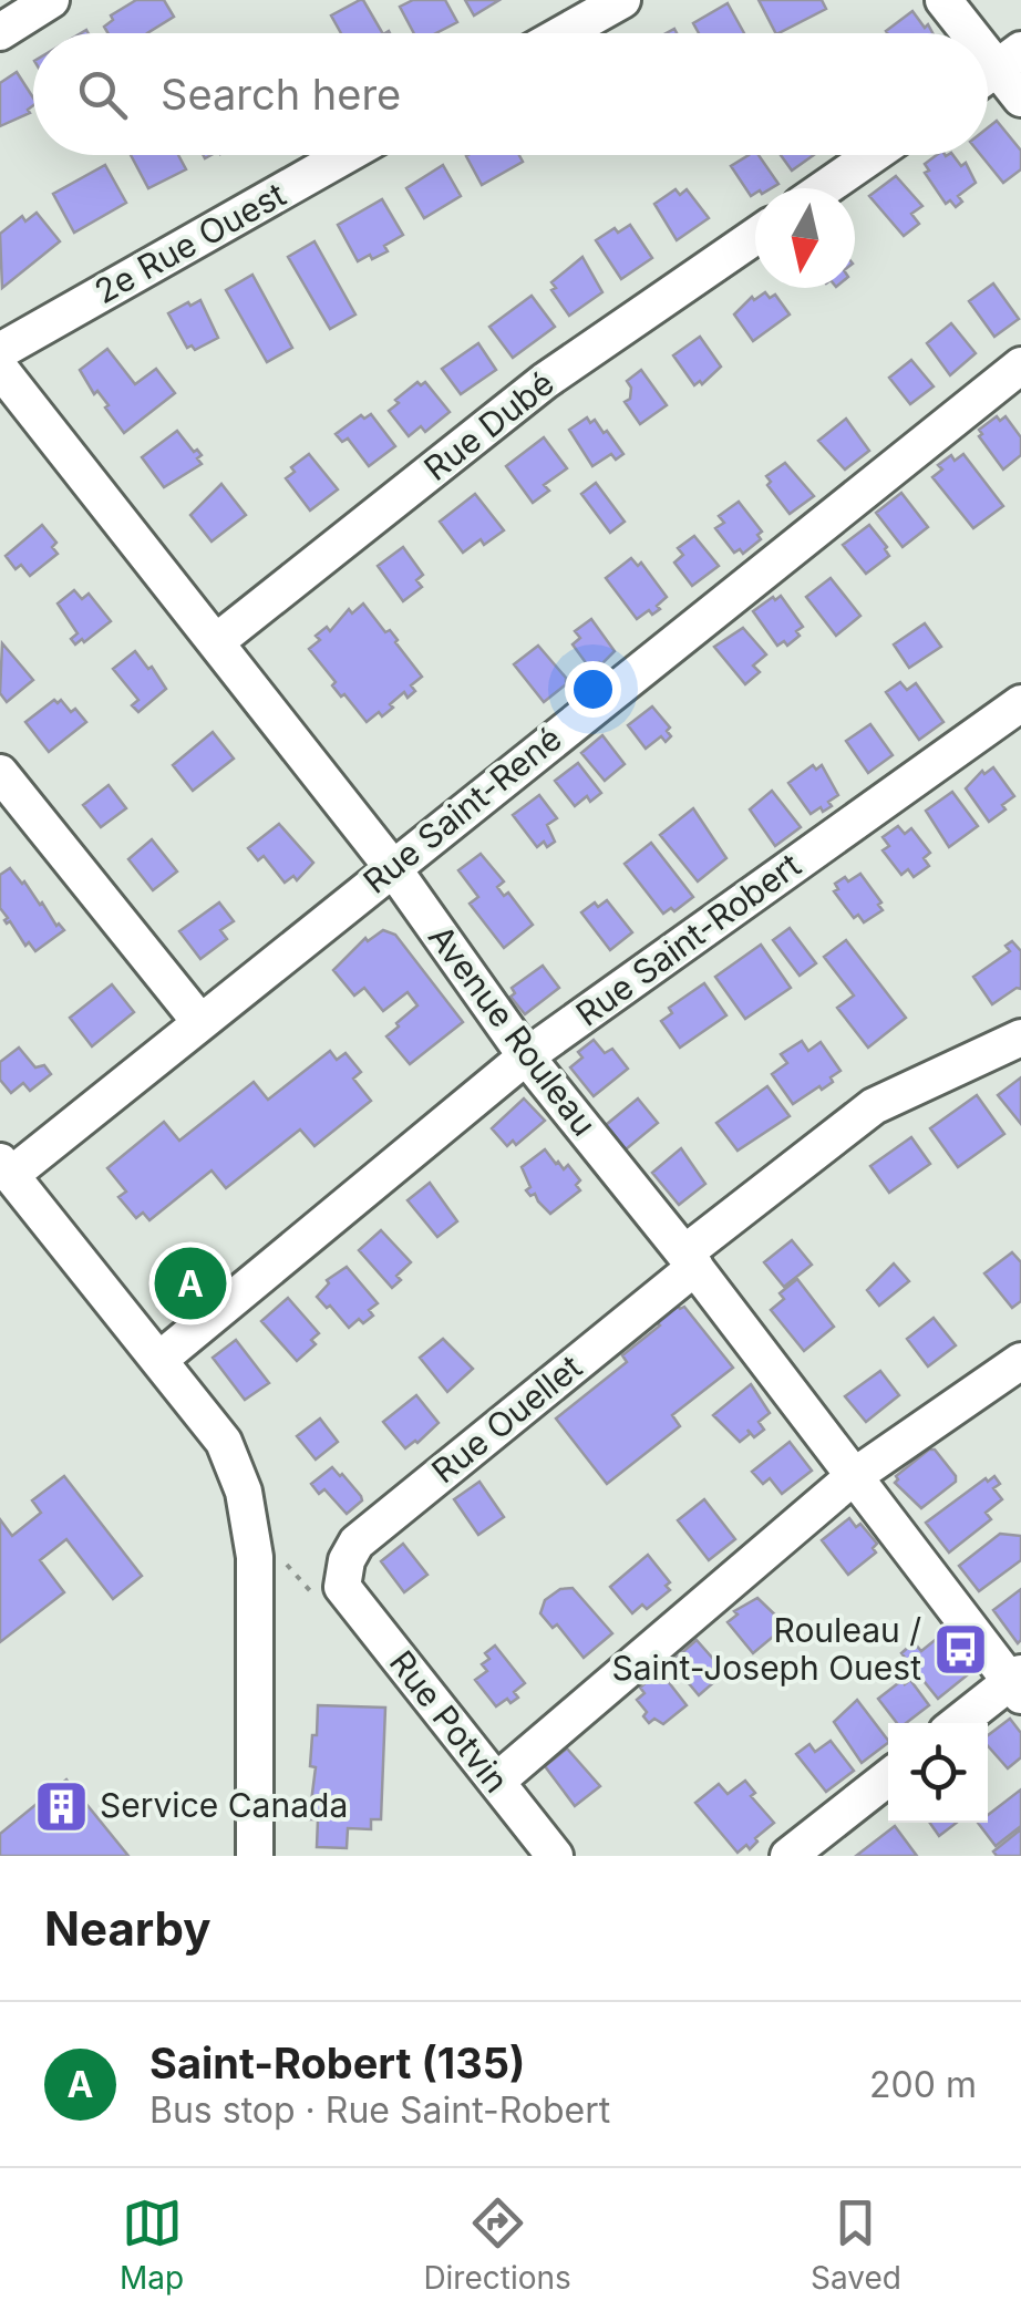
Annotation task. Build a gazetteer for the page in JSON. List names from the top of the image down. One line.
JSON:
{"streets":{"street":["2e Rue Ouest","Rue Dubé","Rue Saint-René","Rue Saint-Robert","Avenue Rouleau","Rue Ouellet","Rue Potvin"]},"crossings":[["Rue Dubé","Avenue Rouleau"],["Rue Saint-René","Avenue Rouleau"],["Rue Saint-Robert","Avenue Rouleau"],["Avenue Rouleau","Rue Ouellet"],["Rue Ouellet","Rue Potvin"]],"places":{"bus stop":["Rouleau / Saint-Joseph Ouest"],"building":["Service Canada"]},"north":"bottom","page":{"search":"Search here","pins":"A","heading":"Nearby","list":[{"mark":"A","name":"Saint-Robert (135)","note":"Bus stop · Rue Saint-Robert","value":"200 m"}],"nav":["Map","Directions","Saved"]}}
